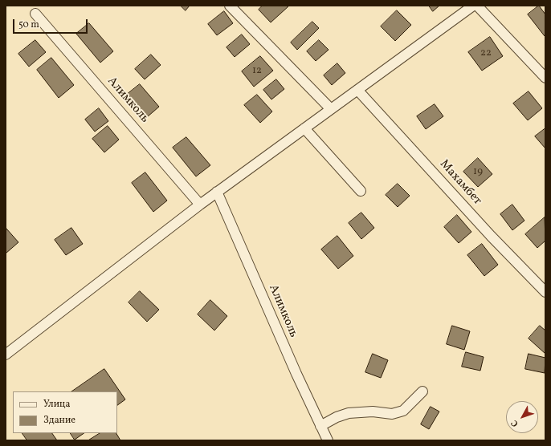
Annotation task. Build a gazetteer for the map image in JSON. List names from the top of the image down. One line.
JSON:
{"streets":{"street":["Алимколь","Махамбет"]},"house_numbers":["22","12","19"],"legend":["Улица","Здание"],"scale_bar":"50 m","north":"bottom left"}
